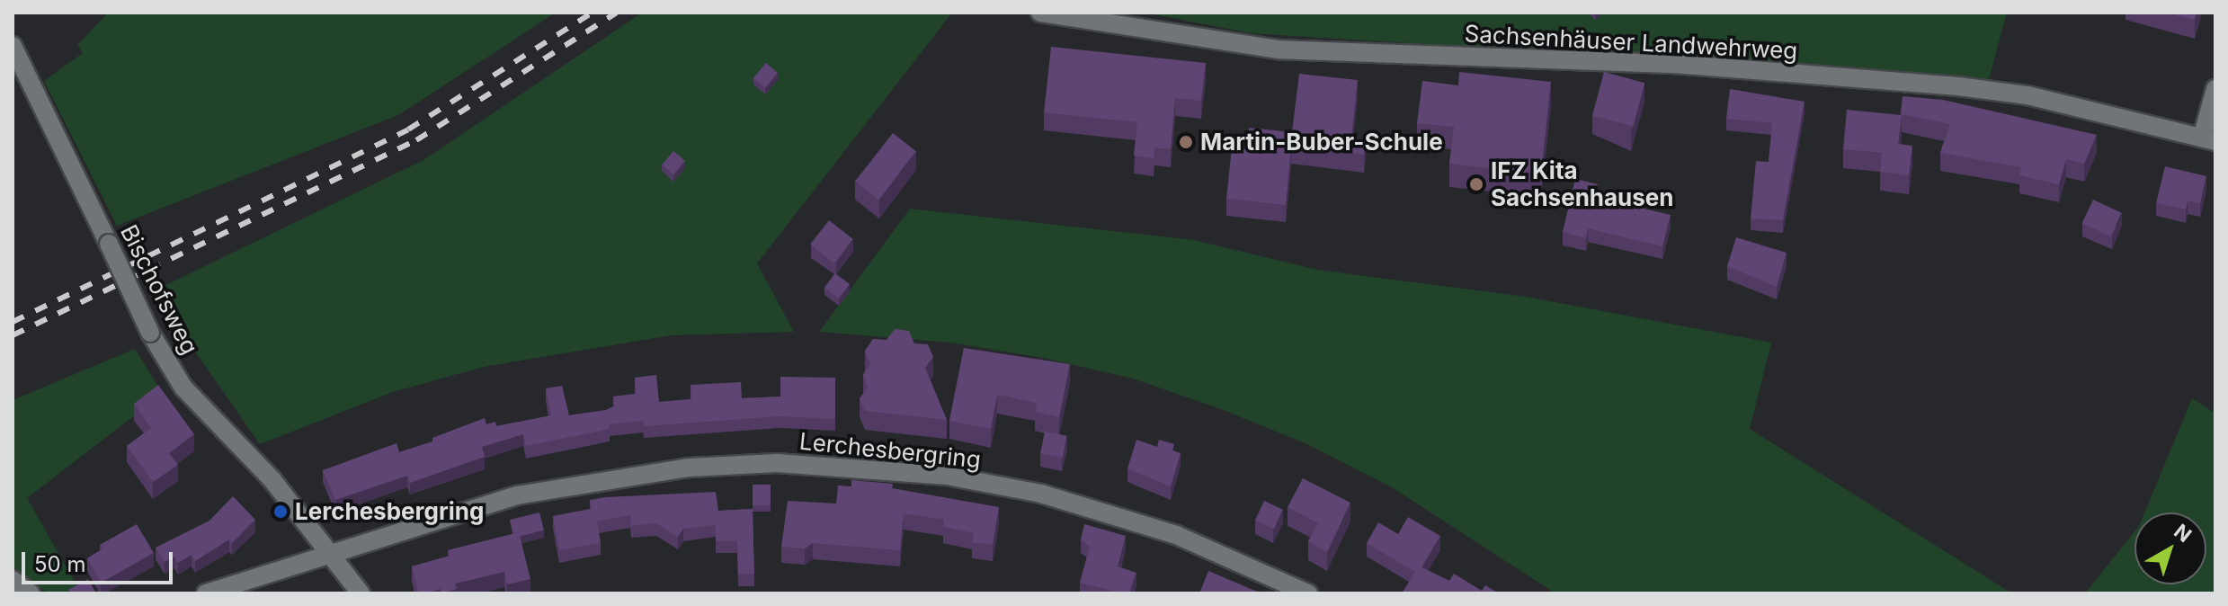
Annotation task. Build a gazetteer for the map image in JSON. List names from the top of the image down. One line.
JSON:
{"streets":{"street":["Sachsenhäuser Landwehrweg","Bischofsweg","Lerchesbergring"]},"crossings":[["Bischofsweg","Lerchesbergring"]],"places":["Martin-Buber-Schule","IFZ Kita Sachsenhausen","Lerchesbergring"],"scale_bar":"50 m","north":"top right"}
